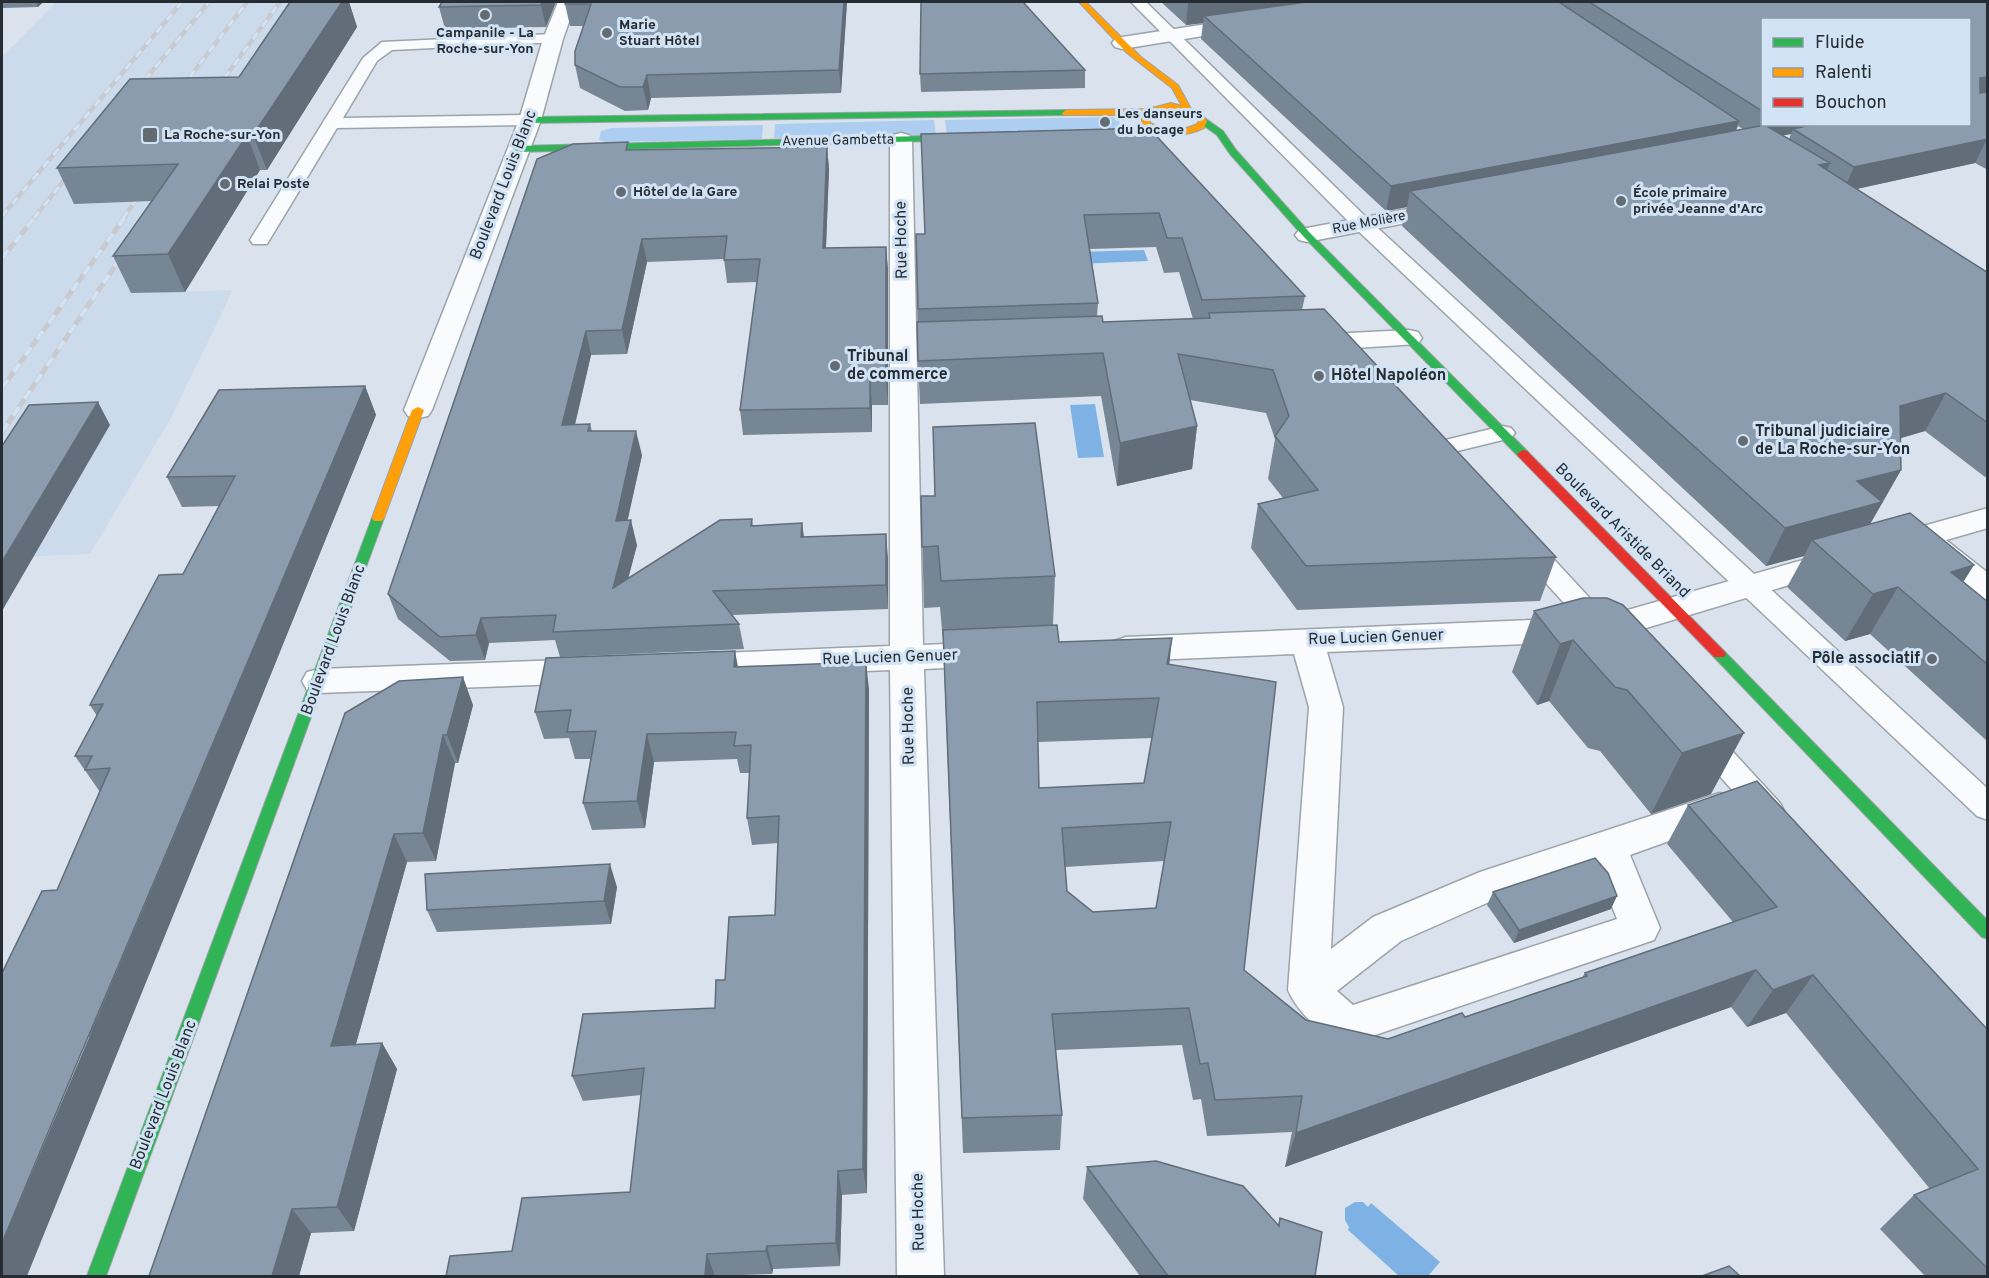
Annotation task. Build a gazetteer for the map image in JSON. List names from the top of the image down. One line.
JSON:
{"streets":{"street":["Avenue Gambetta","Boulevard Louis Blanc","Rue Molière","Rue Hoche","Boulevard Aristide Briand","Rue Lucien Genuer"]},"crossings":[["Avenue Gambetta","Boulevard Louis Blanc"],["Avenue Gambetta","Rue Hoche"],["Avenue Gambetta","Boulevard Aristide Briand"],["Rue Molière","Boulevard Aristide Briand"],["Rue Hoche","Rue Lucien Genuer"],["Boulevard Aristide Briand","Rue Lucien Genuer"]],"places":{"other":["Campanile - La Roche-sur-Yon","Marie Stuart Hôtel","Les danseurs du bocage","Relai Poste","Hôtel de la Gare","École primaire privée Jeanne d'Arc","Tribunal de commerce","Hôtel Napoléon","Tribunal judiciaire de La Roche-sur-Yon","Pôle associatif"],"transit":["La Roche-sur-Yon"]},"legend":["Fluide","Ralenti","Bouchon"]}
